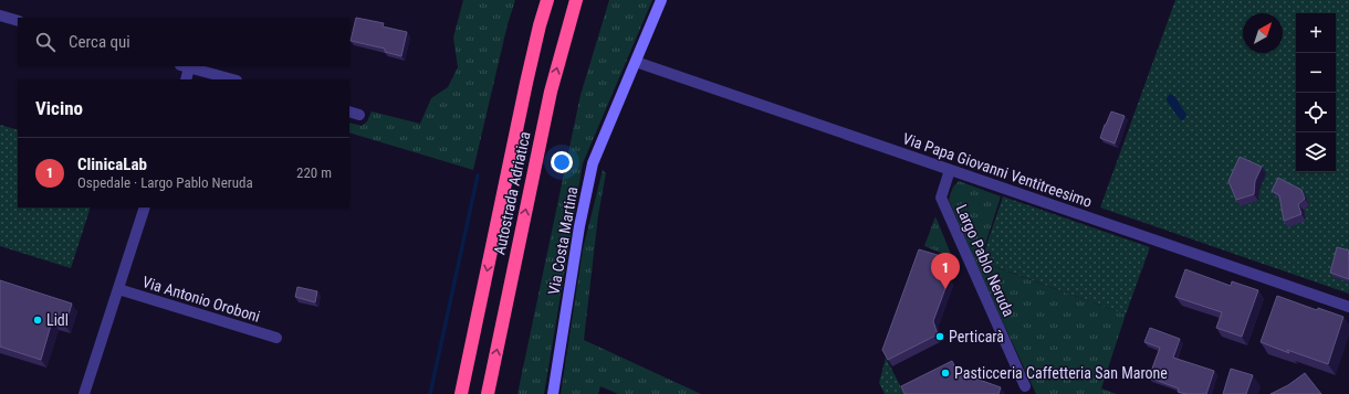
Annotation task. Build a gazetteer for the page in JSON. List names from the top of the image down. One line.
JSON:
{"streets":{"highway":["Autostrada Adriatica"],"main road":["Via Costa Martina"],"street":["Via Papa Giovanni Ventitreesimo","Largo Pablo Neruda","Via Antonio Oroboni"]},"crossings":[["Via Papa Giovanni Ventitreesimo","Via Costa Martina"],["Via Papa Giovanni Ventitreesimo","Largo Pablo Neruda"]],"places":["Lidl","Perticarà","Pasticceria Caffetteria San Marone"],"north":"top right","page":{"map_buttons":["+","−"],"search":"Cerca qui","heading":"Vicino","list":[{"mark":"1","name":"ClinicaLab","note":"Ospedale · Largo Pablo Neruda","value":"220 m"}],"pins":"1"}}
